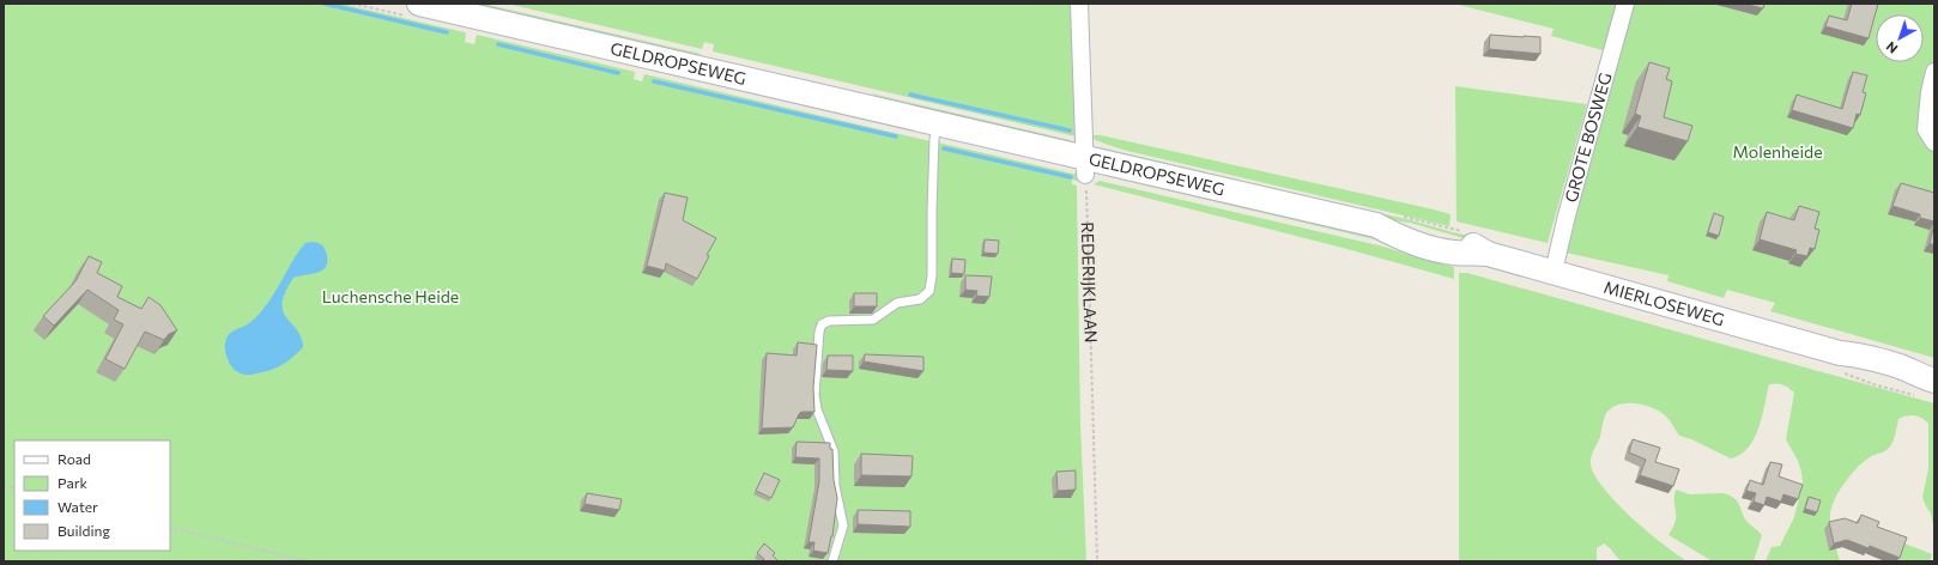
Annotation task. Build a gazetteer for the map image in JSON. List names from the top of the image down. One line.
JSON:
{"streets":{"main road":["GELDROPSEWEG","MIERLOSEWEG"],"street":["GROTE BOSWEG"],"path":["REDERIJKLAAN"]},"crossings":[["GELDROPSEWEG","REDERIJKLAAN"],["GELDROPSEWEG","MIERLOSEWEG"],["GROTE BOSWEG","MIERLOSEWEG"]],"parks":["Molenheide","Luchensche Heide"],"legend":["Road","Park","Water","Building"],"north":"bottom left"}
